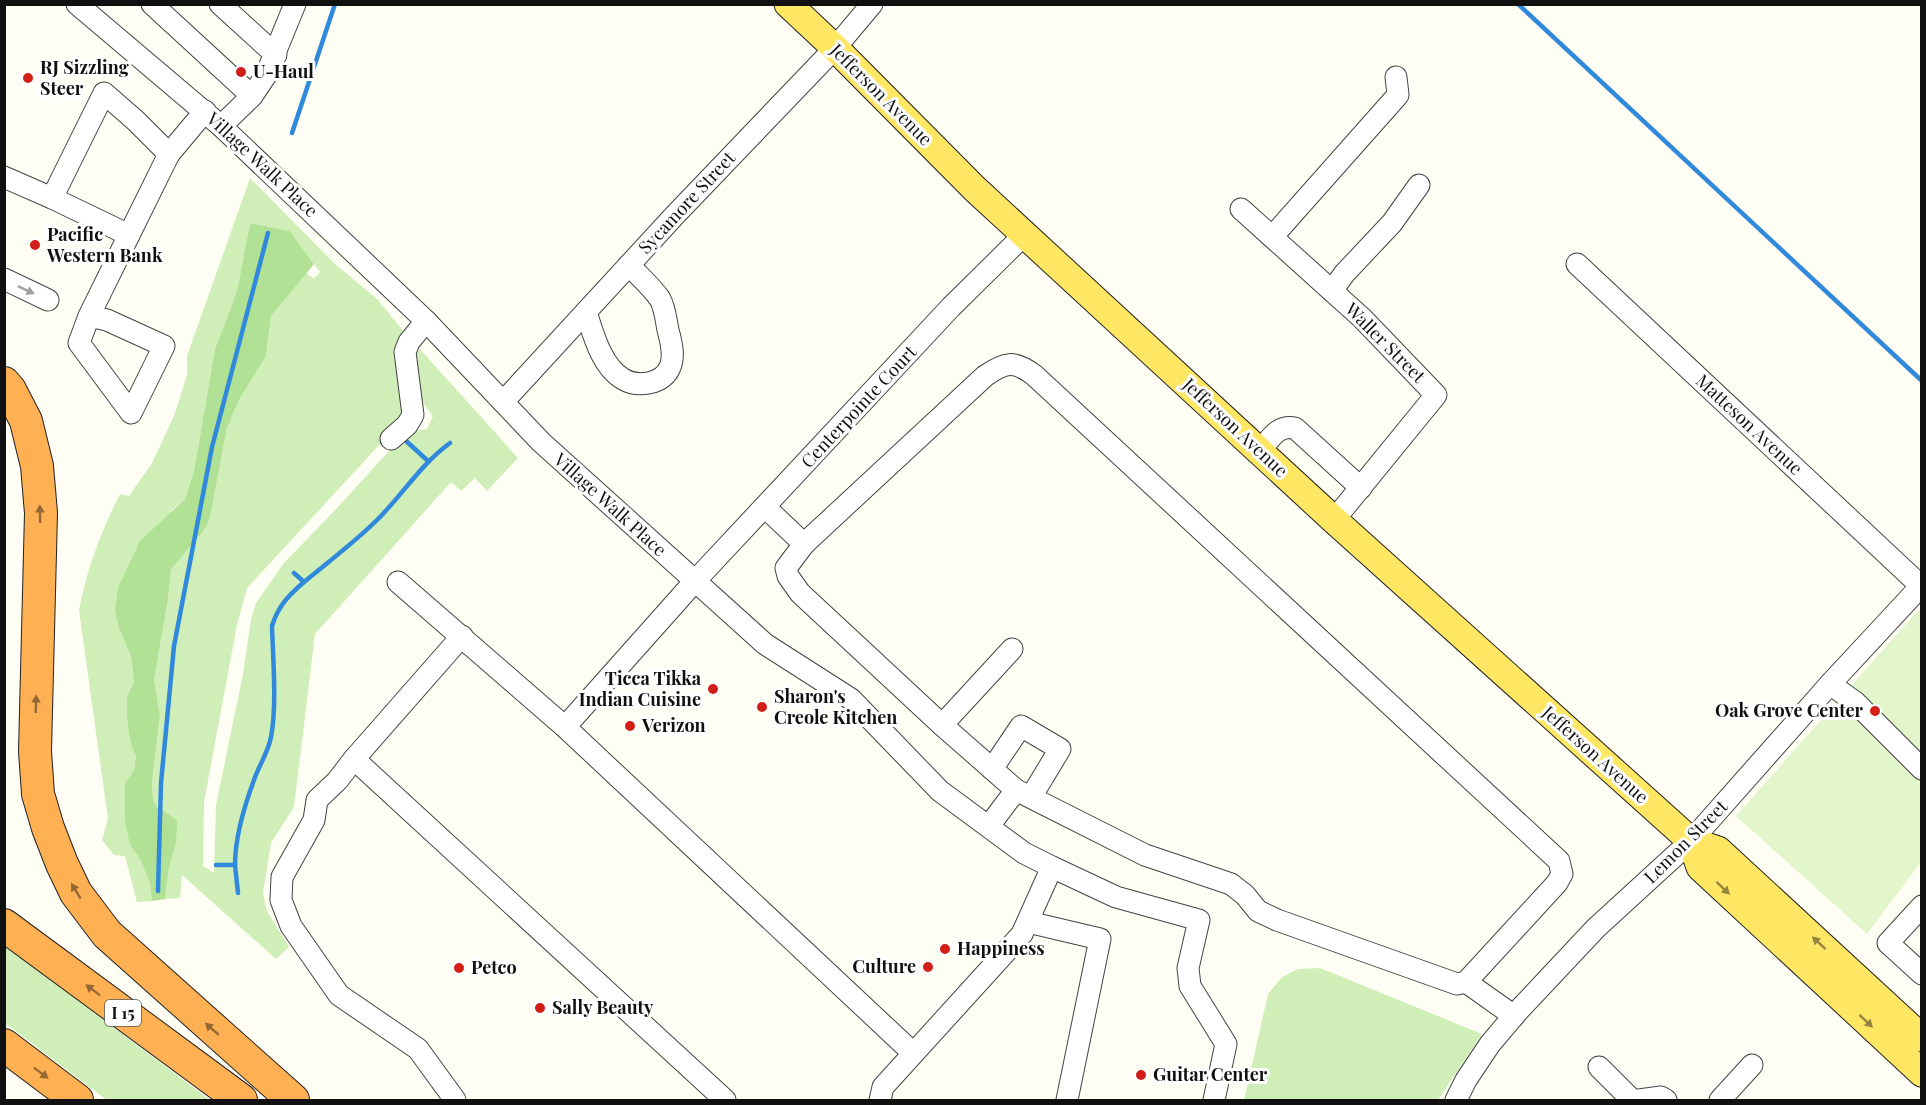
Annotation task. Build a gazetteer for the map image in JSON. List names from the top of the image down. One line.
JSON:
{"streets":{"highway":["I 15"],"main road":["Jefferson Avenue"],"street":["Village Walk Place","Sycamore Street","Waller Street","Centerpointe Court","Matteson Avenue","Lemon Street"]},"crossings":[["Jefferson Avenue","Sycamore Street"],["Jefferson Avenue","Waller Street"],["Jefferson Avenue","Centerpointe Court"],["Jefferson Avenue","Lemon Street"],["Village Walk Place","Sycamore Street"],["Village Walk Place","Centerpointe Court"],["Matteson Avenue","Lemon Street"]],"places":["U-Haul","RJ Sizzling Steer","Pacific Western Bank","Ticca Tikka Indian Cuisine","Sharon's Creole Kitchen","Oak Grove Center","Verizon","Happiness","Culture","Petco","Sally Beauty","Guitar Center"]}
